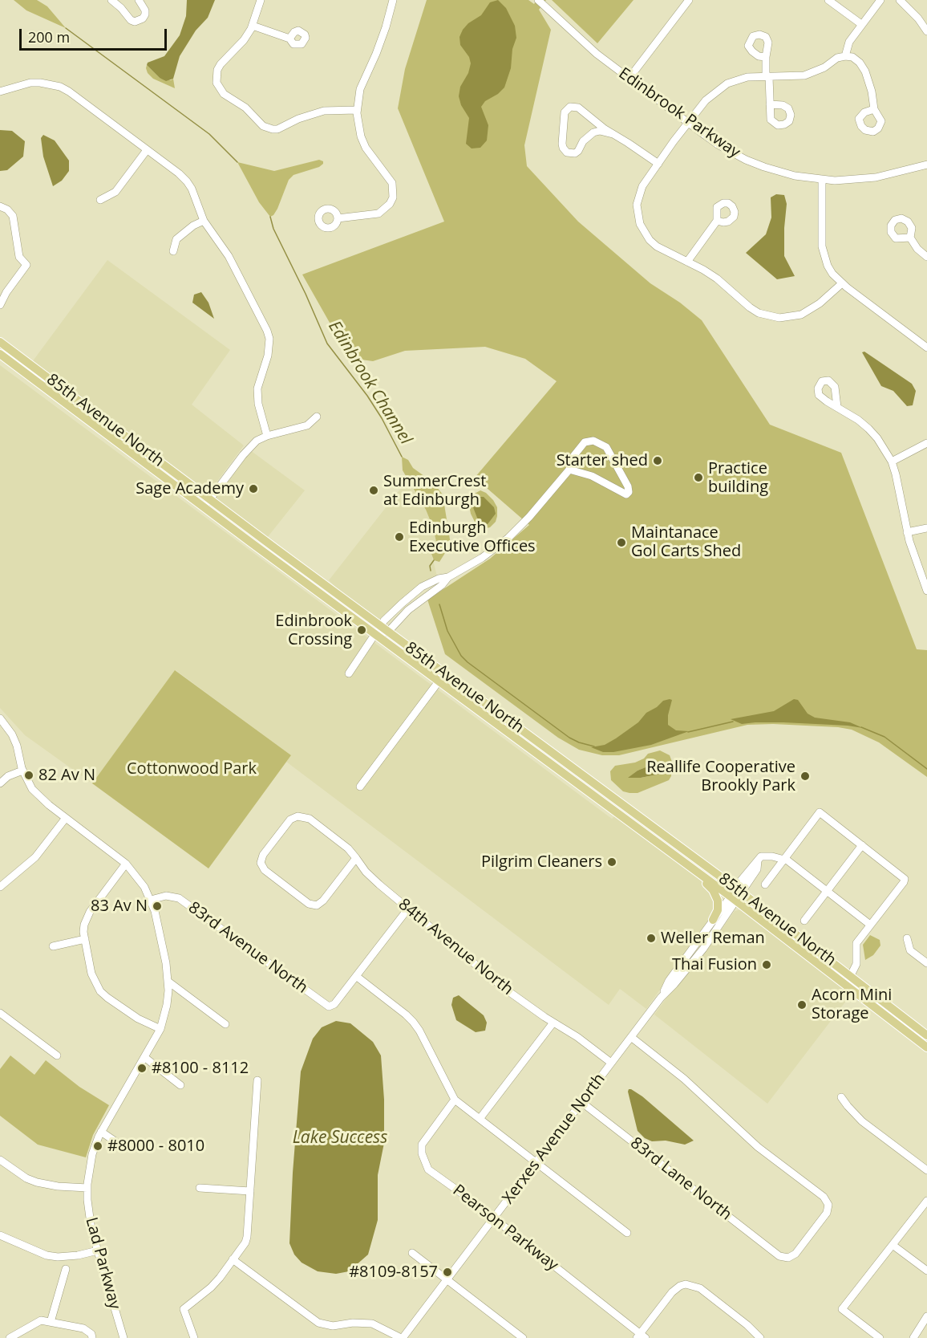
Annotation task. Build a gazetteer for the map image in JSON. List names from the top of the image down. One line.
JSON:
{"streets":{"main road":["85th Avenue North"],"street":["Edinbrook Parkway","84th Avenue North","83rd Avenue North","Xerxes Avenue North","83rd Lane North","Pearson Parkway","Lad Parkway"]},"crossings":[["85th Avenue North","Xerxes Avenue North"],["84th Avenue North","Xerxes Avenue North"],["83rd Avenue North","Lad Parkway"],["Xerxes Avenue North","83rd Lane North"],["Xerxes Avenue North","Pearson Parkway"]],"water":["Edinbrook Channel","Lake Success"],"parks":["Cottonwood Park"],"places":["Starter shed","Practice building","Sage Academy","SummerCrest at Edinburgh","Edinburgh Executive Offices","Maintanace Gol Carts Shed","Edinbrook Crossing","82 Av N","Reallife Cooperative Brookly Park","Pilgrim Cleaners","83 Av N","Weller Reman","Thai Fusion","Acorn Mini Storage","#8100 - 8112","#8000 - 8010","#8109-8157"],"scale_bar":"200 m"}
